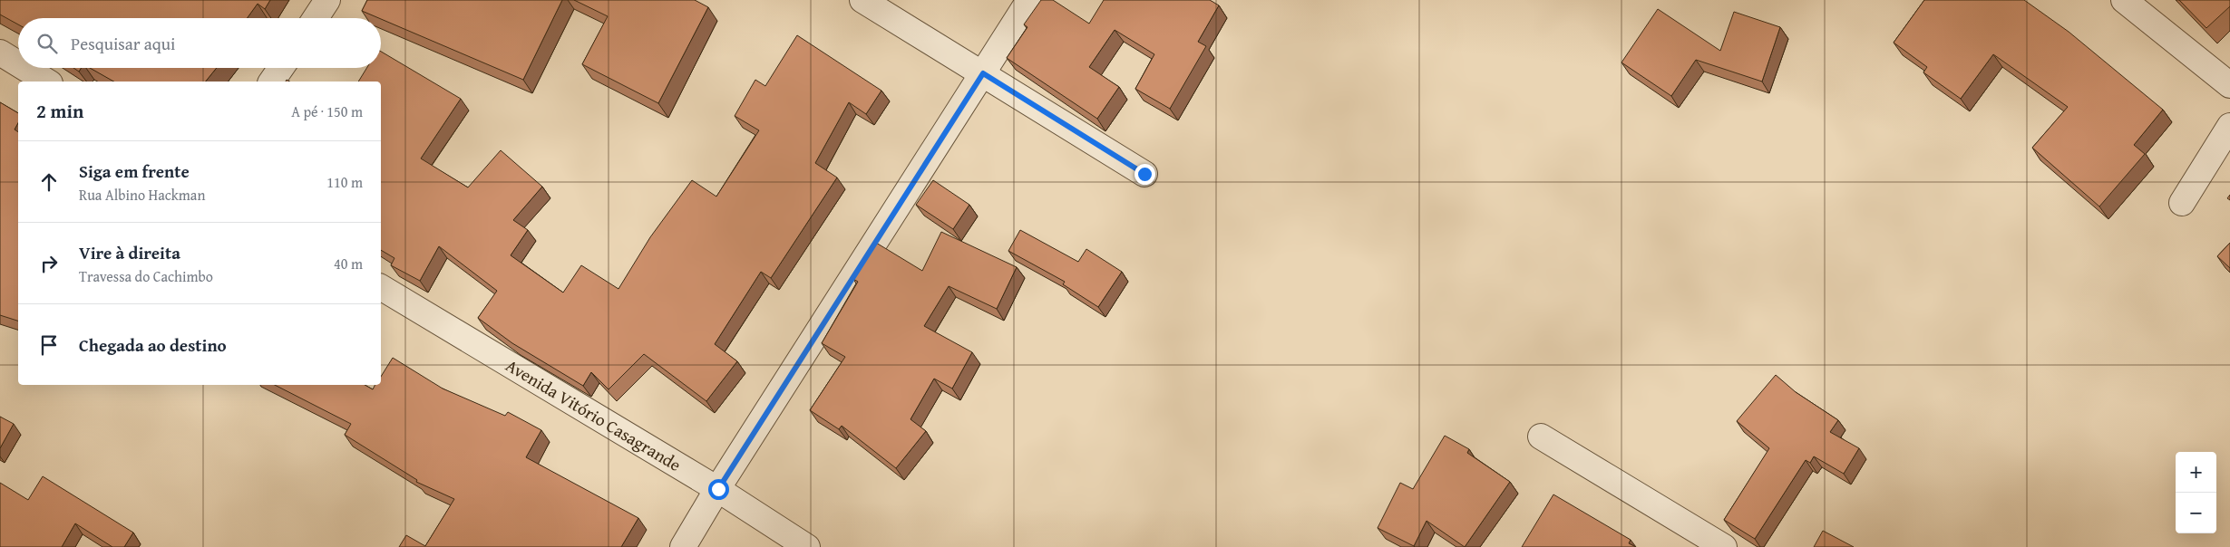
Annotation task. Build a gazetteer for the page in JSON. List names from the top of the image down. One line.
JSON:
{"streets":{"street":["Avenida Vitório Casagrande"]},"page":{"search":"Pesquisar aqui","heading":["2 min","A pé · 150 m"],"list":[["Siga em frente","Rua Albino Hackman","110 m"],["Vire à direita","Travessa do Cachimbo","40 m"],"Chegada ao destino"],"map_buttons":["+","−"]}}
